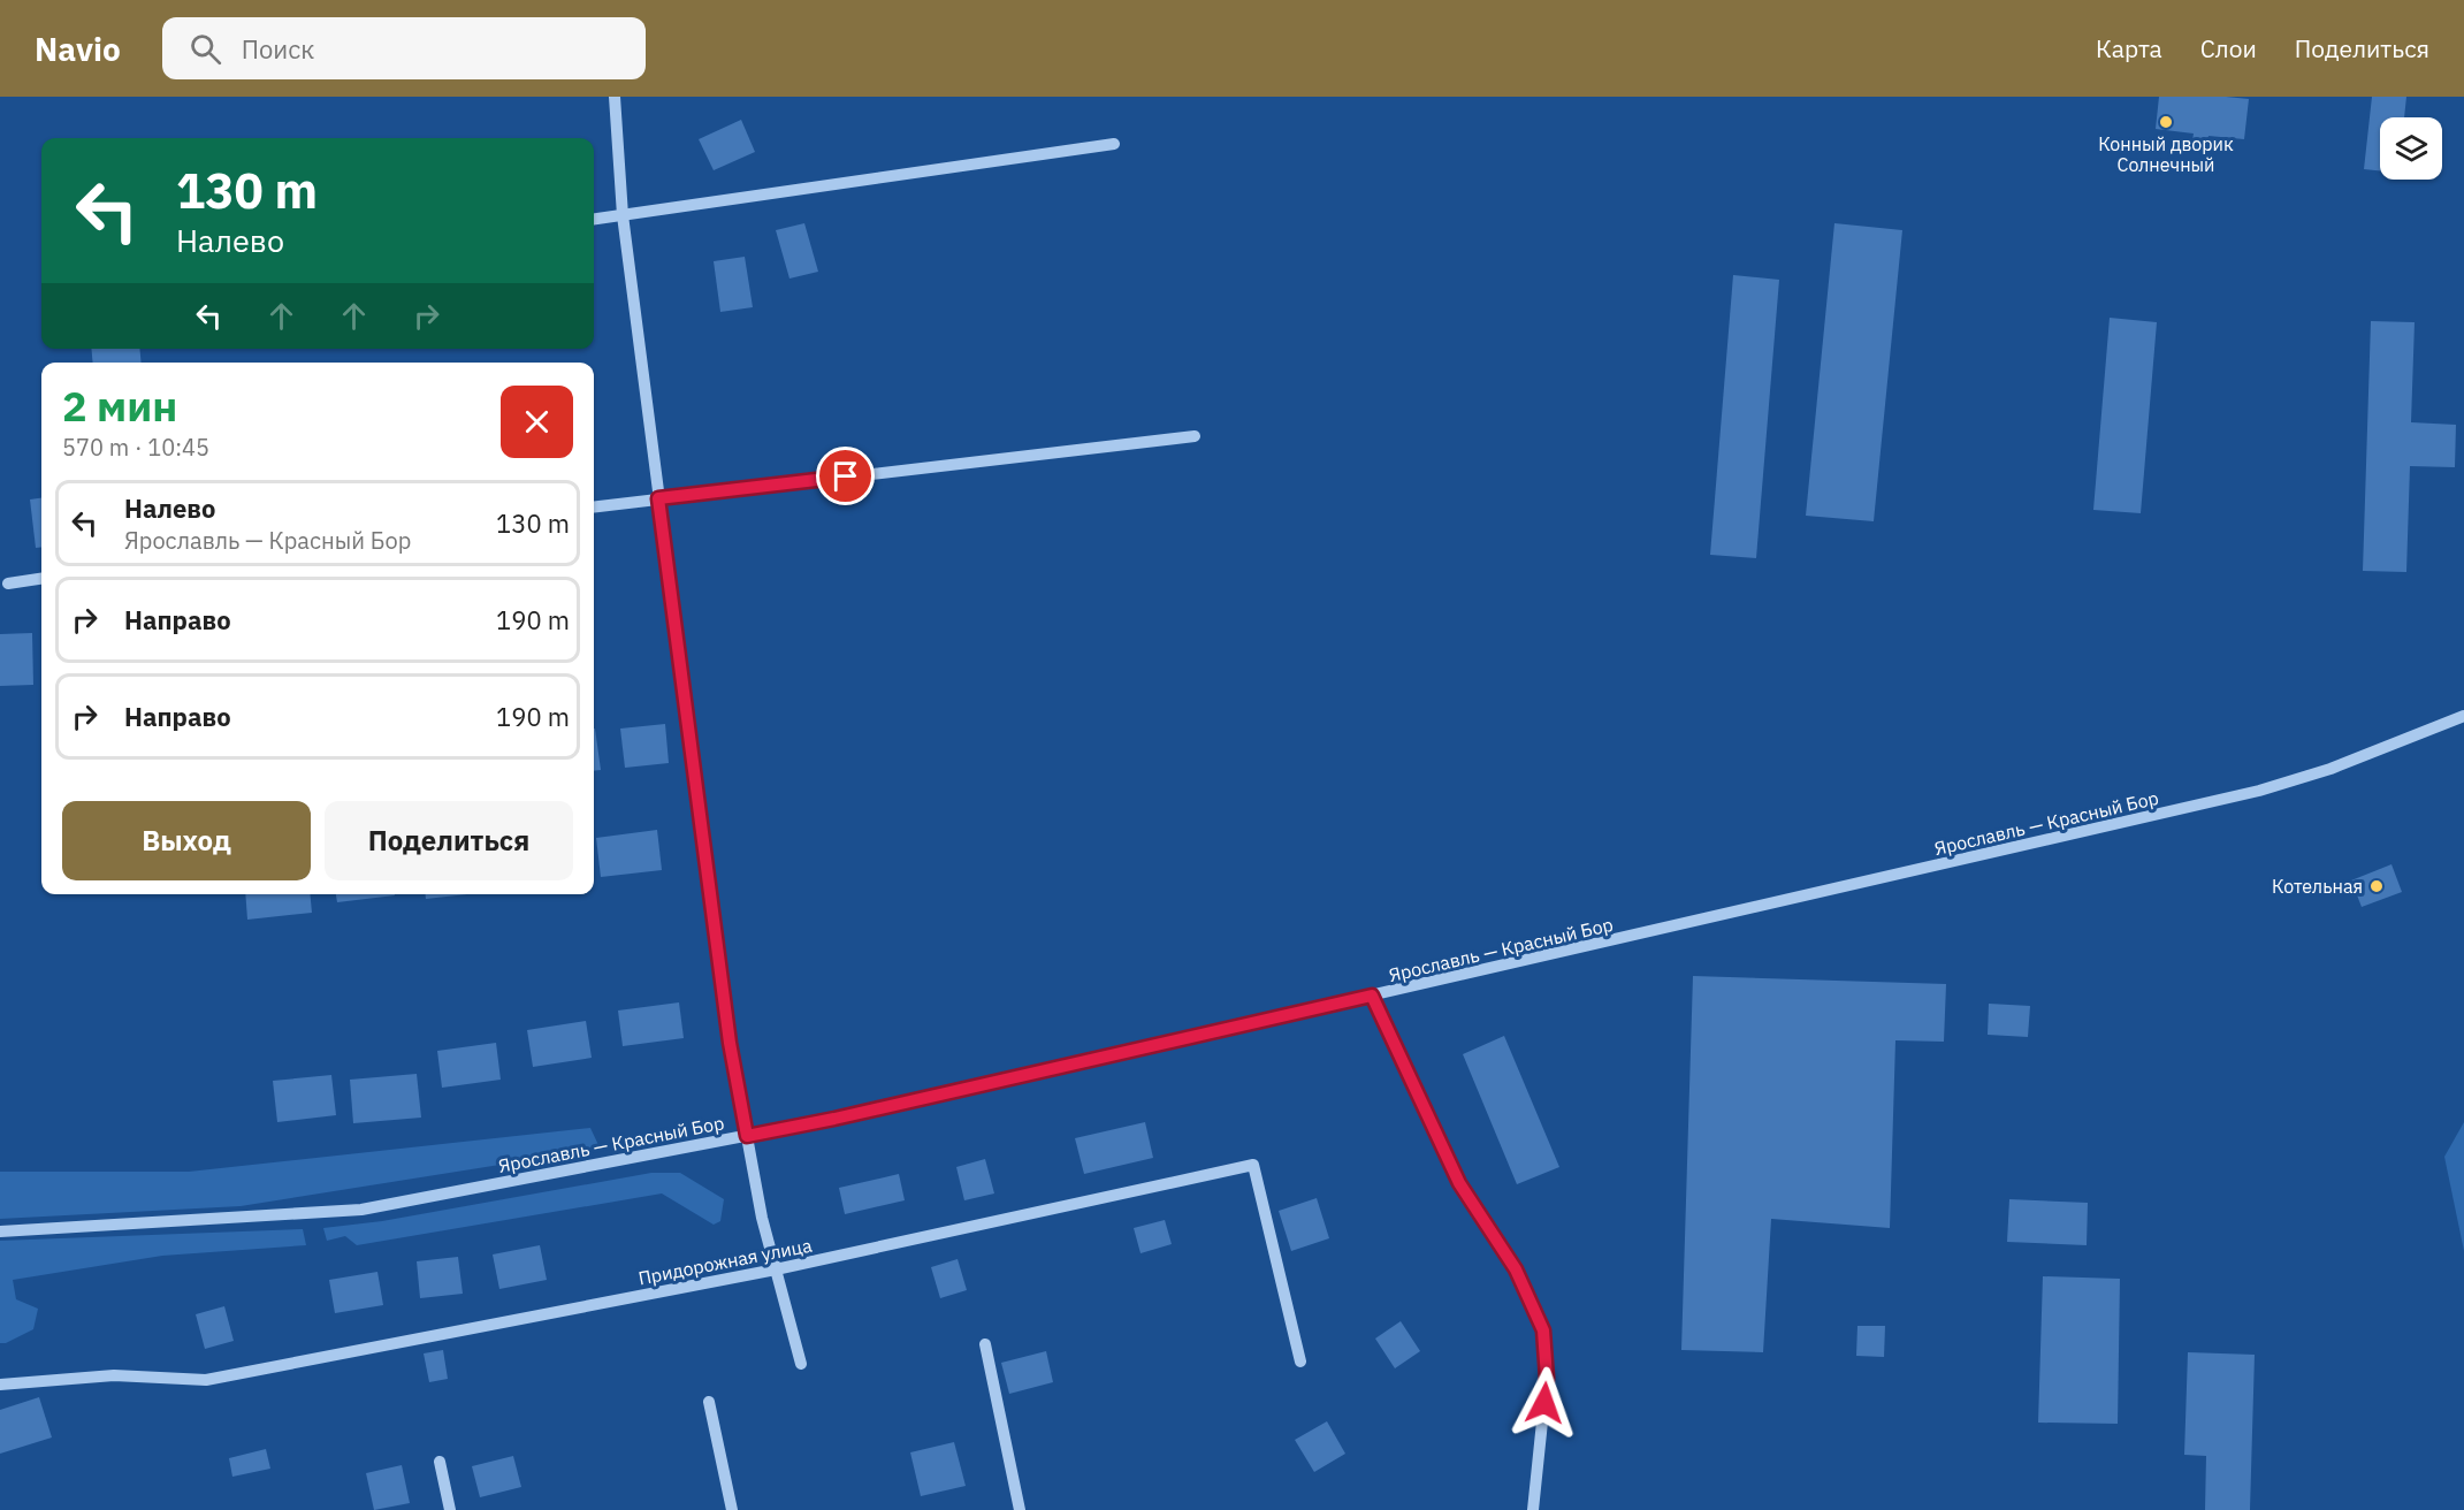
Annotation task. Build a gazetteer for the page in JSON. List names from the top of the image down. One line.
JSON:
{"streets":{"street":["Ярославль — Красный Бор","Придорожная улица"]},"places":["Конный дворик Солнечный","Котельная"],"page":{"header":"Navio","search":"Поиск","nav":["Карта","Слои","Поделиться"],"turn":["130 m","Налево"],"heading":["2 мин","570 m · 10:45"],"list":[{"name":"Налево","note":"Ярославль — Красный Бор","value":"130 m"},{"name":"Направо","value":"190 m"},{"name":"Направо","value":"190 m"}],"buttons":["Выход","Поделиться"]}}
